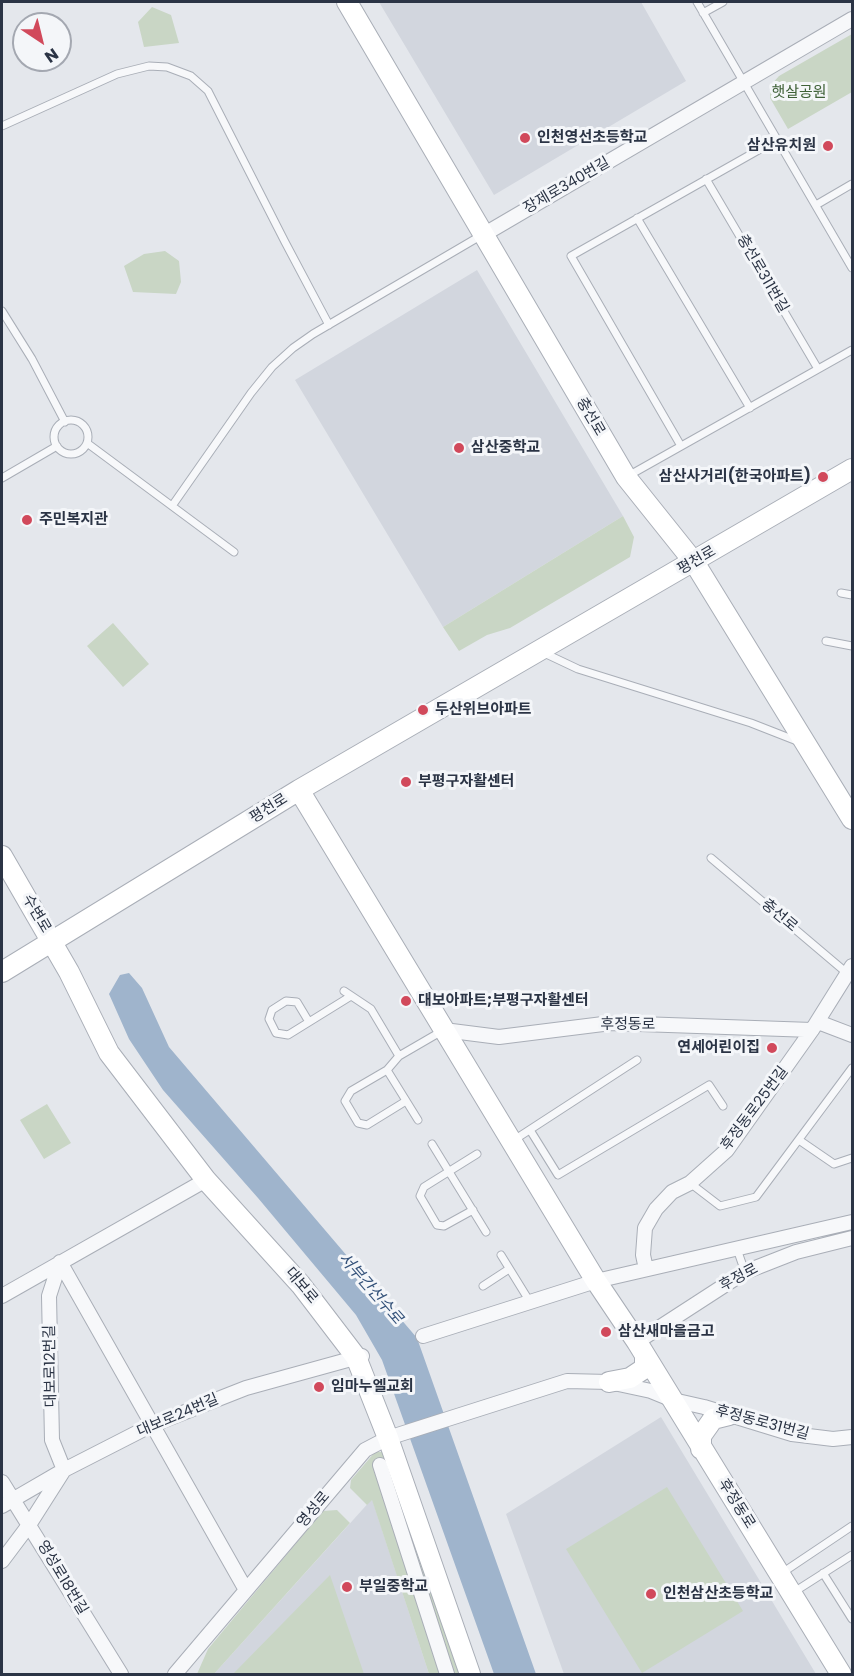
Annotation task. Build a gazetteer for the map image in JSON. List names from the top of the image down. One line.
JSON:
{"streets":{"street":["장제로340번길","충선로","평천로","수변로","후정동로","후정동로25번길","후정로","대보로","대보로12번길","대보로24번길","후정동로31번길","영성로","영성로18번길"],"lane":["충선로311번길"]},"crossings":[["장제로340번길","충선로"],["충선로","평천로"],["충선로","후정동로"],["충선로","후정동로25번길"],["평천로","수변로"],["평천로","후정동로"],["평천로","대보로"],["수변로","대보로"],["후정동로","후정동로25번길"],["후정동로","후정로"],["후정동로","후정동로31번길"],["대보로","대보로24번길"],["대보로","영성로"],["대보로12번길","대보로24번길"],["대보로24번길","영성로18번길"],["후정동로31번길","영성로"]],"water":["서부간선수로"],"parks":["햇살공원"],"places":["인천영선초등학교","삼산유치원","삼산중학교","삼산사거리(한국아파트)","주민복지관","두산위브아파트","부평구자활센터","대보아파트;부평구자활센터","연세어린이집","삼산새마을금고","임마누엘교회","부일중학교","인천삼산초등학교"],"north":"bottom right"}
